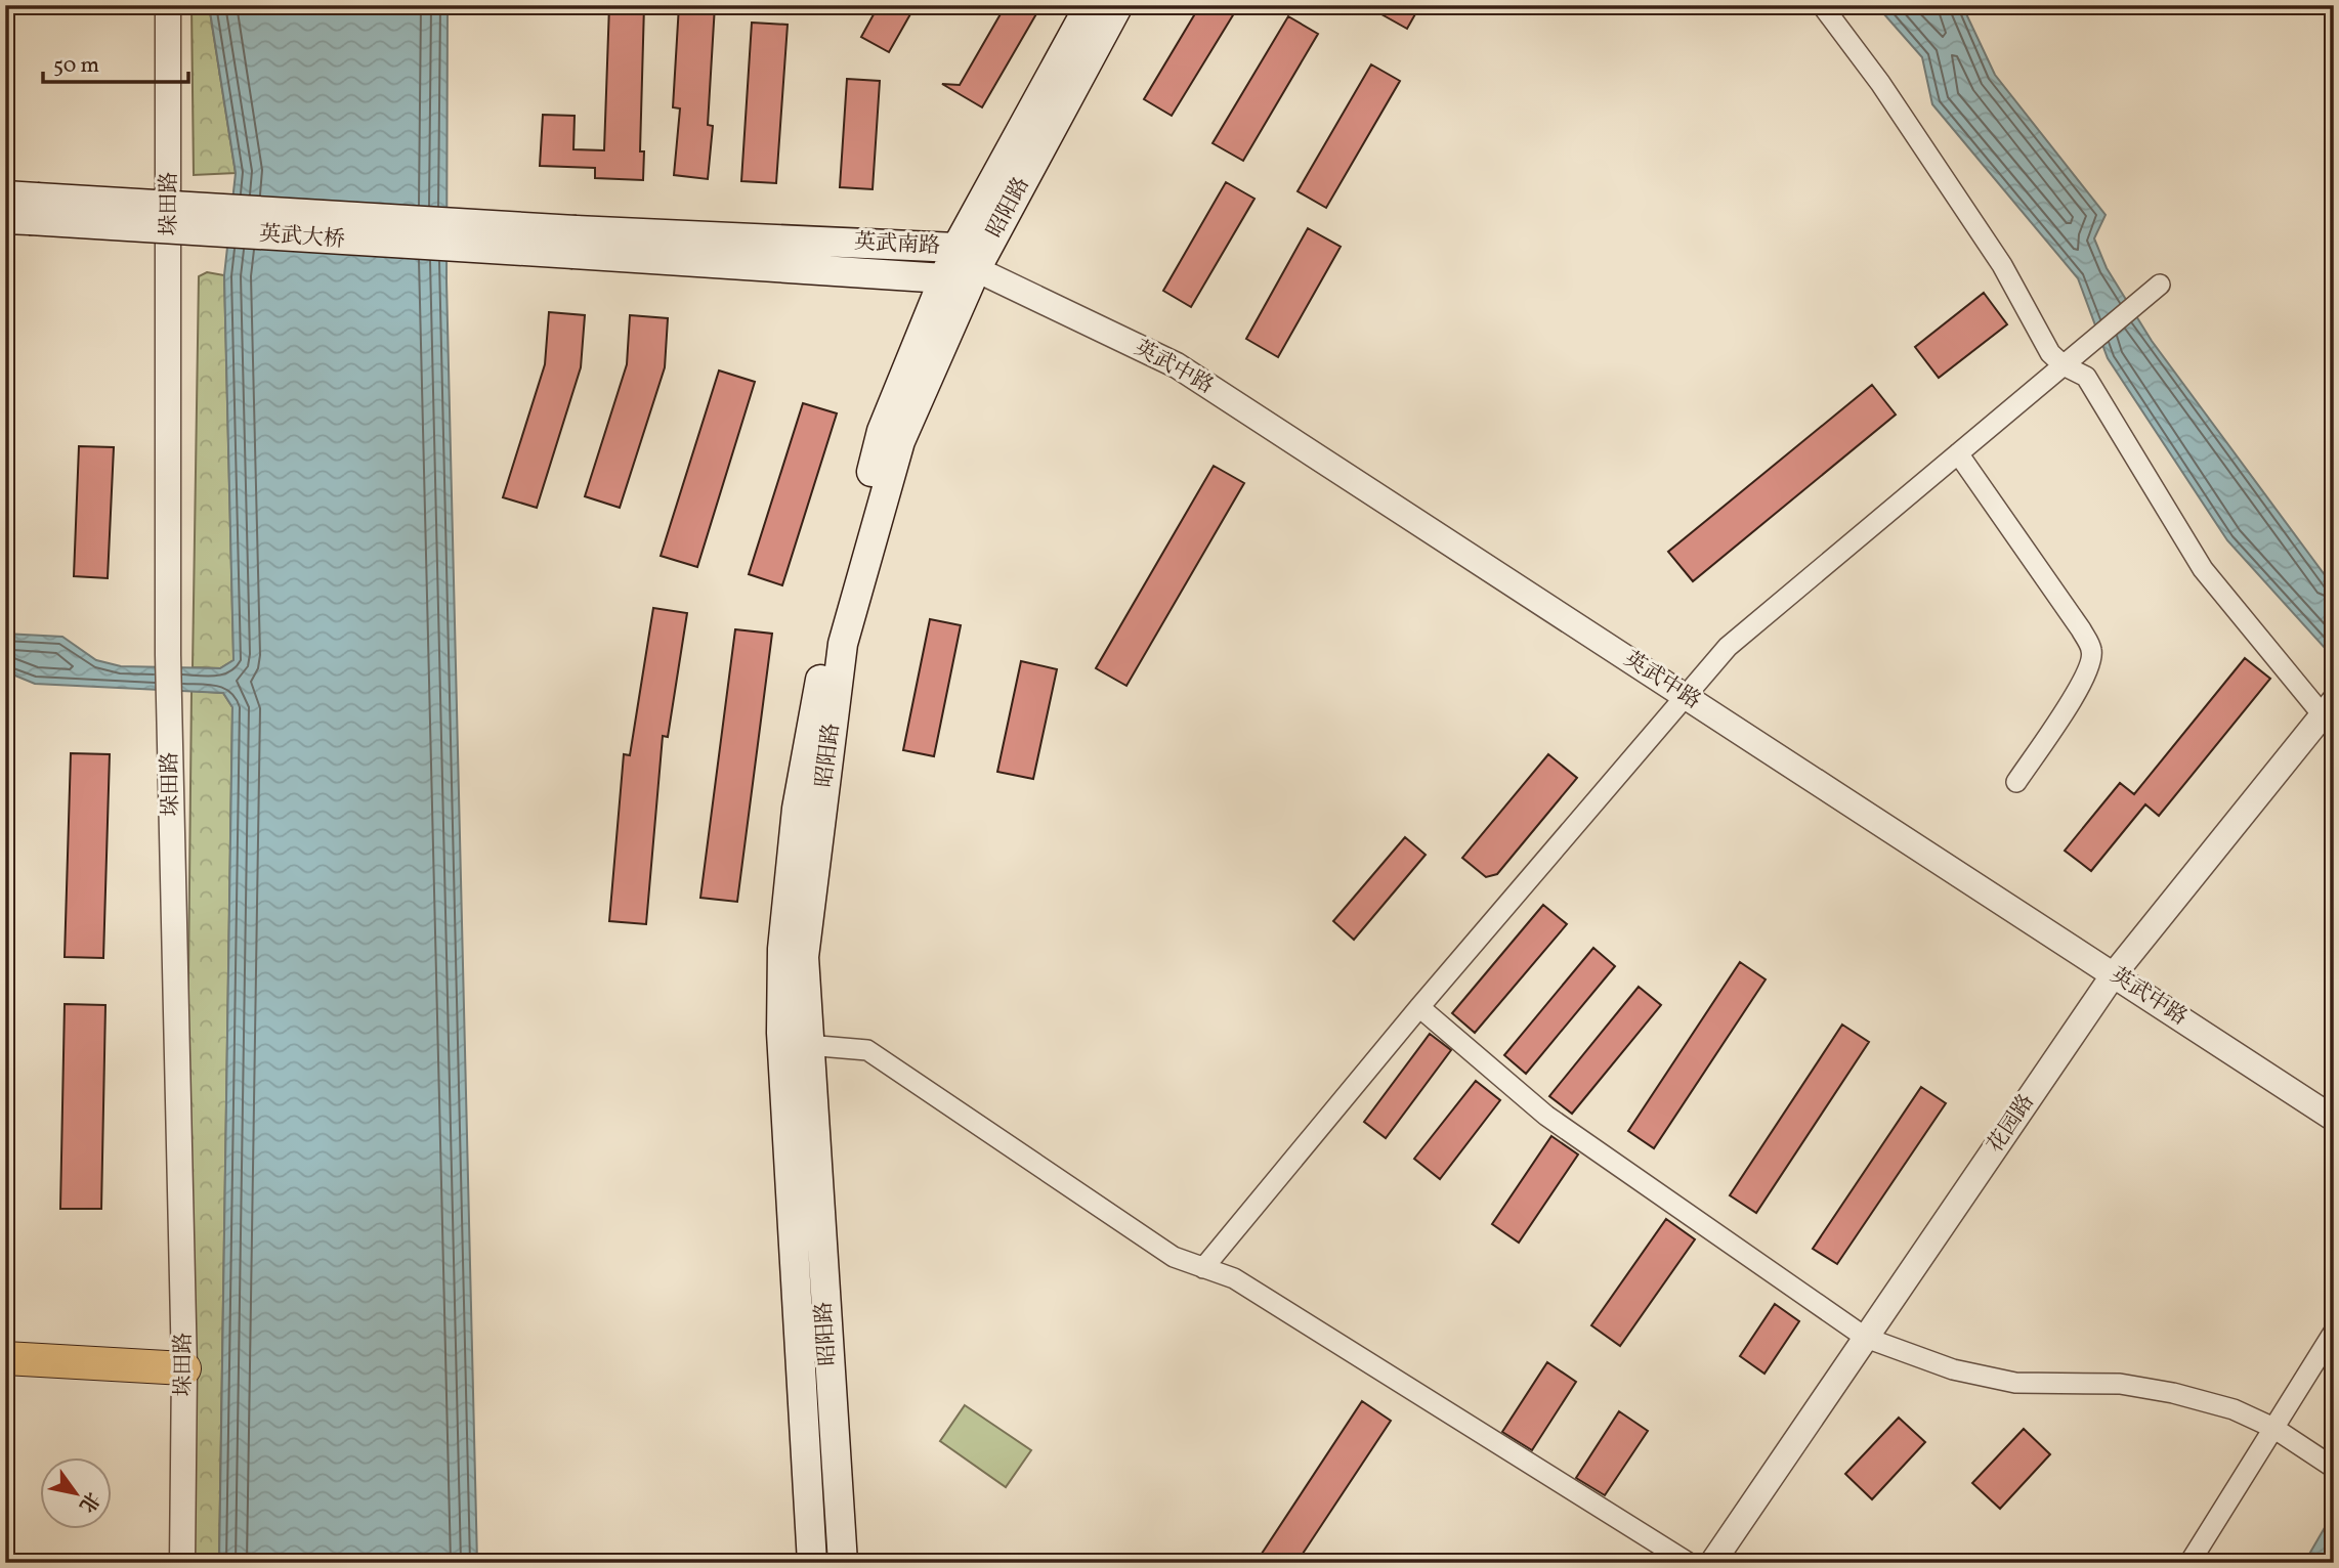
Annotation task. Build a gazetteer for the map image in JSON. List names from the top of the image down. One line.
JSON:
{"streets":{"main road":["昭阳路","英武大桥","英武南路"],"street":["垛田路","英武中路","花园路"]},"crossings":[["昭阳路","英武南路"],["昭阳路","英武中路"],["英武大桥","英武南路"],["英武南路","英武中路"],["英武中路","花园路"]],"scale_bar":"50 m","north":"bottom right"}
